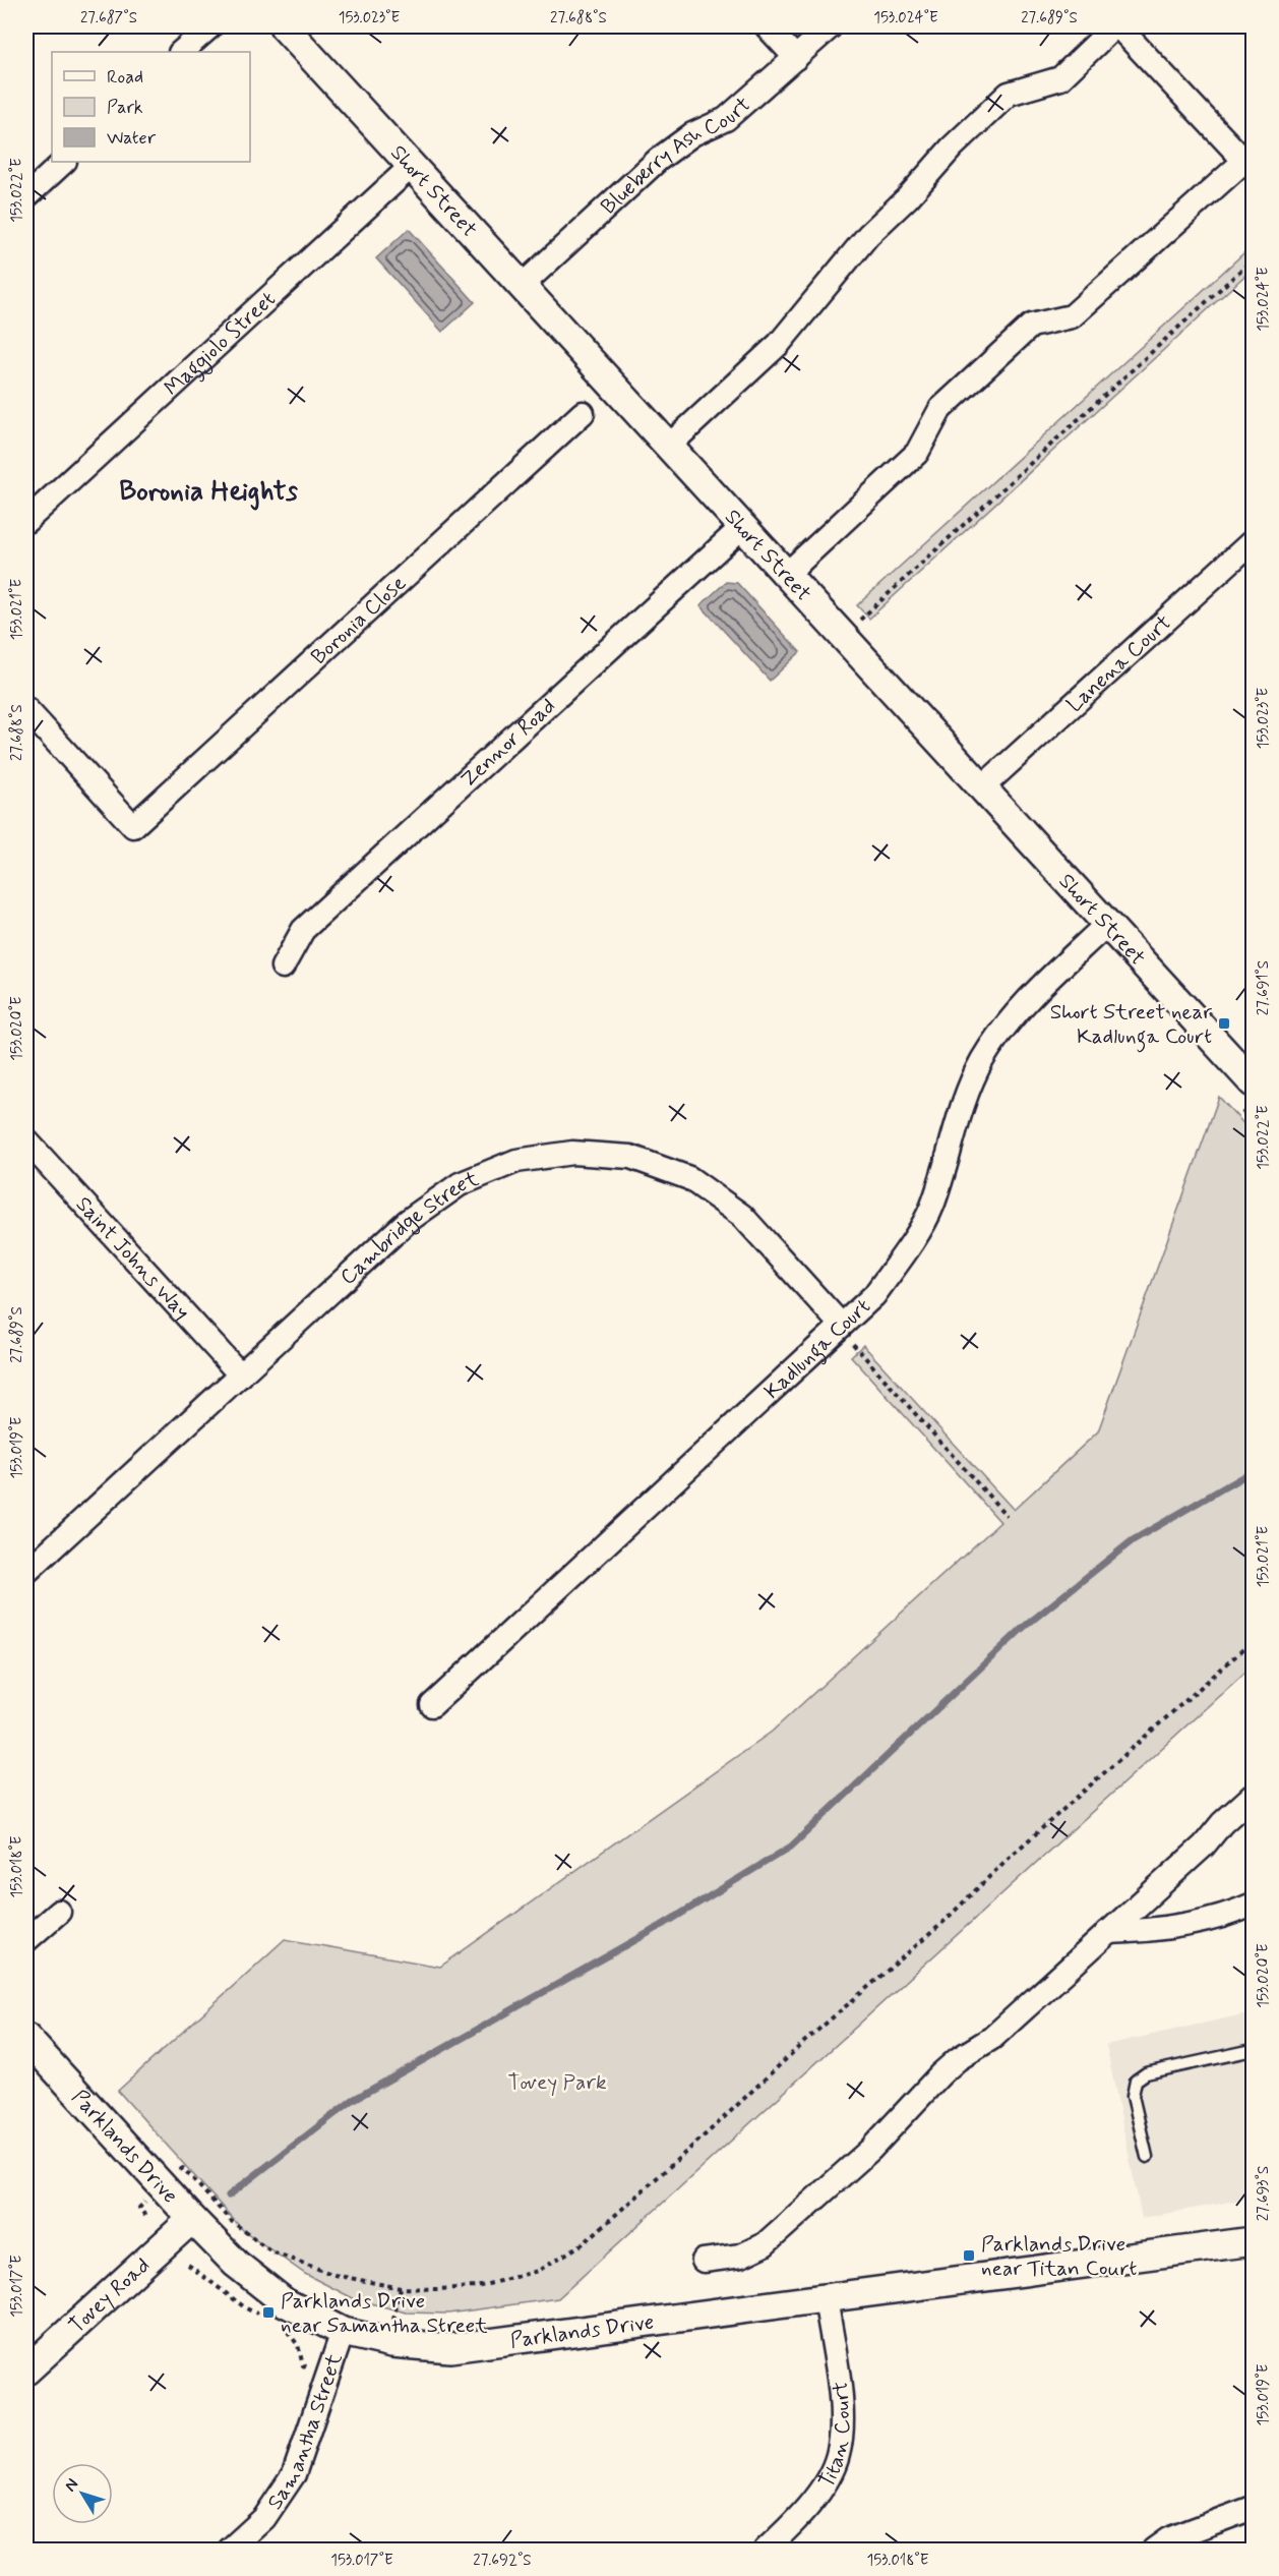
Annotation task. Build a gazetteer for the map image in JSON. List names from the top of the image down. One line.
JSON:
{"streets":{"street":["Blueberry Ash Court","Short Street","Maggiolo Street","Boronia Close","Lanena Court","Zennor Road","Cambridge Street","Saint Johns Way","Kadlunga Court","Parklands Drive","Tovey Road","Samantha Street","Titan Court"]},"crossings":[["Blueberry Ash Court","Short Street"],["Short Street","Maggiolo Street"],["Short Street","Lanena Court"],["Short Street","Zennor Road"],["Short Street","Kadlunga Court"],["Cambridge Street","Saint Johns Way"],["Cambridge Street","Kadlunga Court"],["Parklands Drive","Tovey Road"],["Parklands Drive","Samantha Street"],["Parklands Drive","Titan Court"]],"districts":["Boronia Heights"],"parks":["Tovey Park"],"places":{"transit":["Short Street near Kadlunga Court","Parklands Drive near Titan Court","Parklands Drive near Samantha Street"]},"legend":["Road","Park","Water"],"north":"top left","coordinates":["27.687°S","153.023°E","27.688°S","153.024°E","27.689°S","153.022°E","153.021°E","27.691°S","153.020°E","153.019°E","153.018°E","27.693°S","153.017°E","27.692°S"]}
